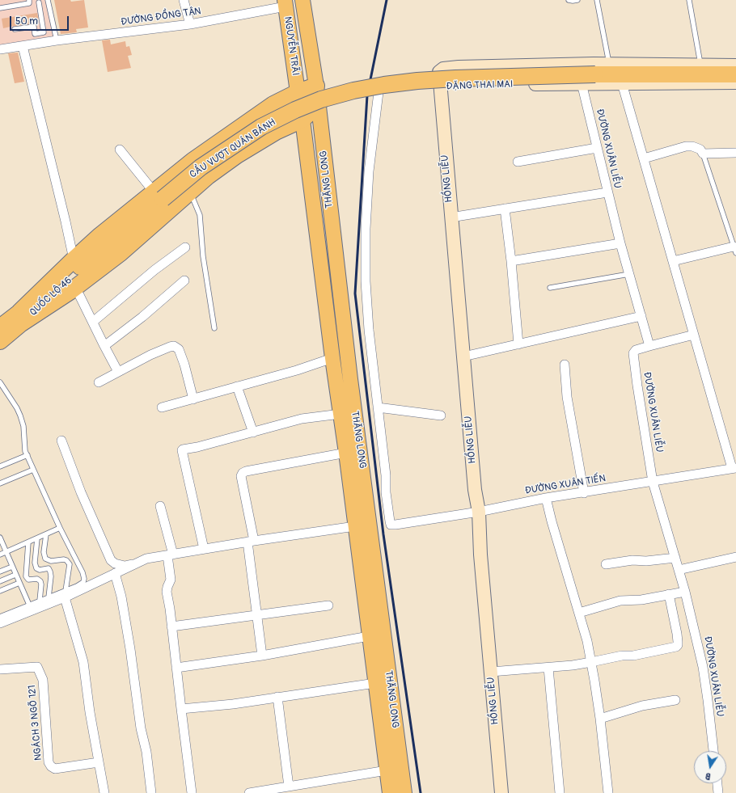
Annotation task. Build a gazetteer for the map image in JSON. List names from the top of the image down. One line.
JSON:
{"streets":{"highway":["CẦU VƯỢT QUÁN BÁNH","QUỐC LỘ 46"],"main road":["NGUYỄN TRÃI","THĂNG LONG"],"street":["ĐƯỜNG ĐỒNG TÂN","ĐẶNG THAI MAI","ĐƯỜNG XUÂN LIỄU","HỒNG LIỄU","ĐƯỜNG XUÂN TIẾN","NGÁCH 3 NGÕ 121"]},"crossings":[["ĐƯỜNG ĐỒNG TÂN","NGUYỄN TRÃI"],["NGUYỄN TRÃI","THĂNG LONG"],["ĐẶNG THAI MAI","ĐƯỜNG XUÂN LIỄU"],["ĐẶNG THAI MAI","HỒNG LIỄU"],["CẦU VƯỢT QUÁN BÁNH","QUỐC LỘ 46"],["ĐƯỜNG XUÂN LIỄU","ĐƯỜNG XUÂN TIẾN"],["HỒNG LIỄU","ĐƯỜNG XUÂN TIẾN"]],"scale_bar":"50 m","north":"bottom"}
